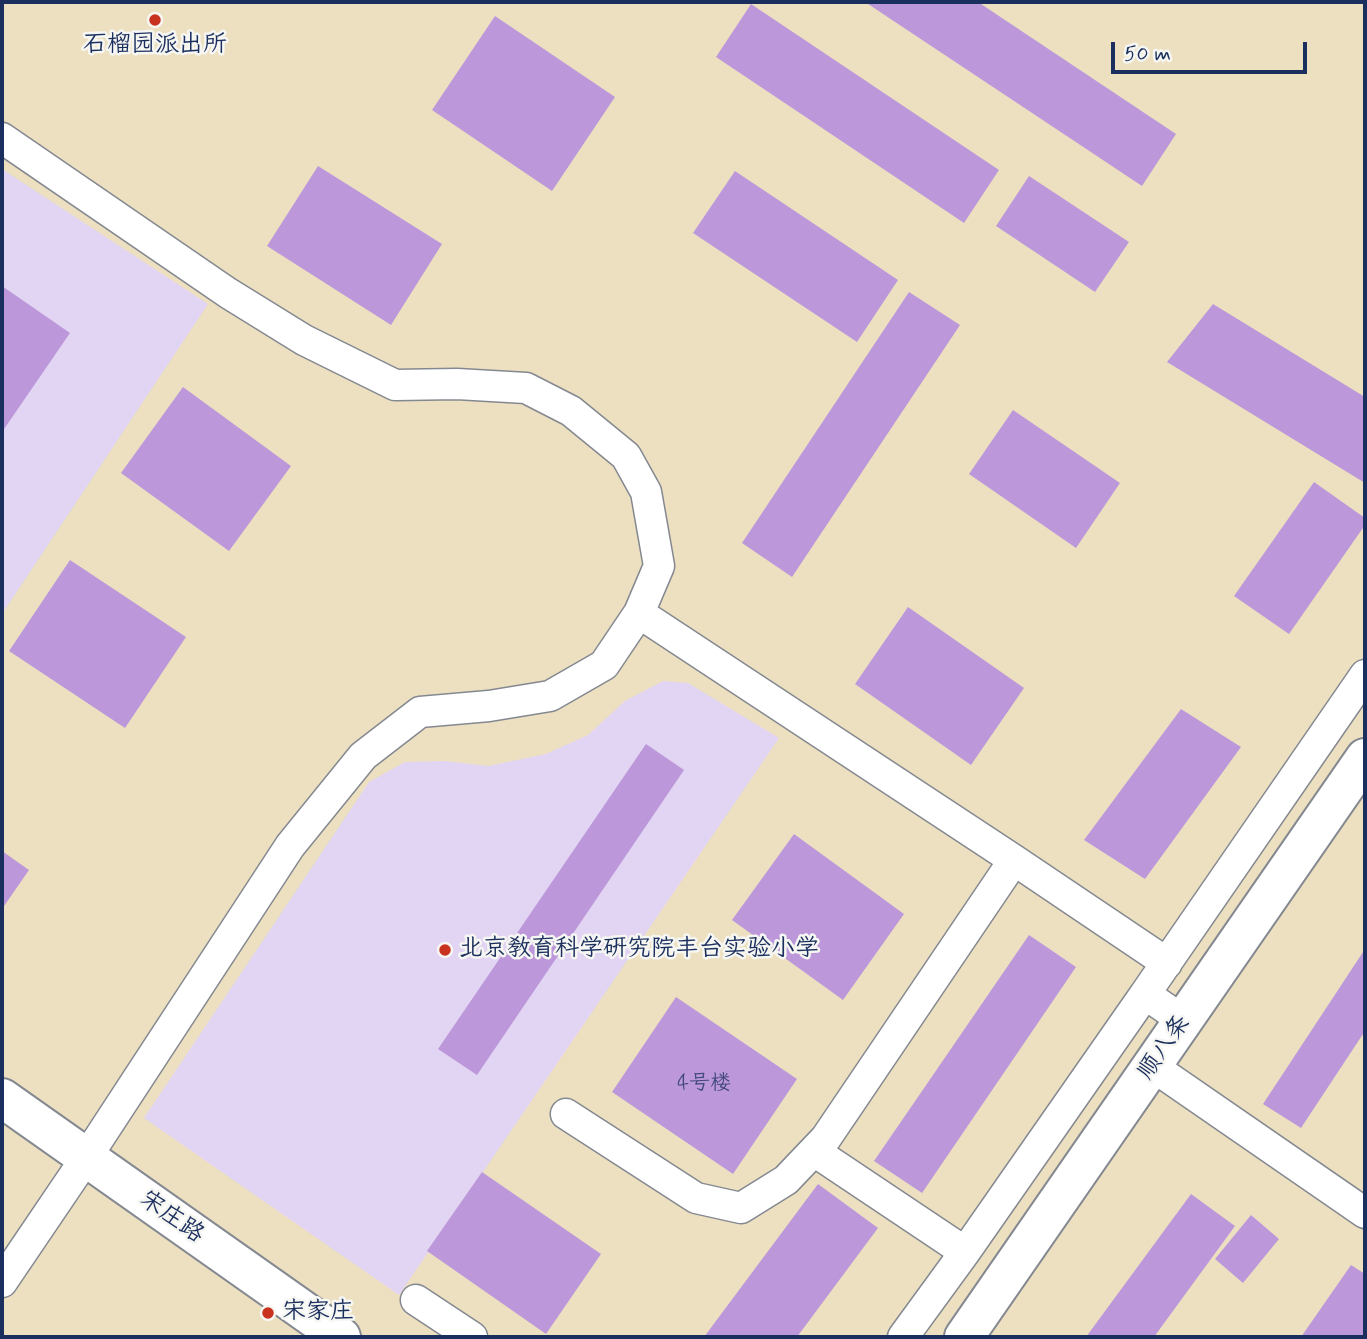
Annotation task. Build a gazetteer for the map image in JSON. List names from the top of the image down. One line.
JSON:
{"streets":{"street":["顺八条","宋庄路"]},"places":["石榴园派出所","北京教育科学研究院丰台实验小学","宋家庄"],"house_numbers":["4号楼"],"scale_bar":"50 m"}
